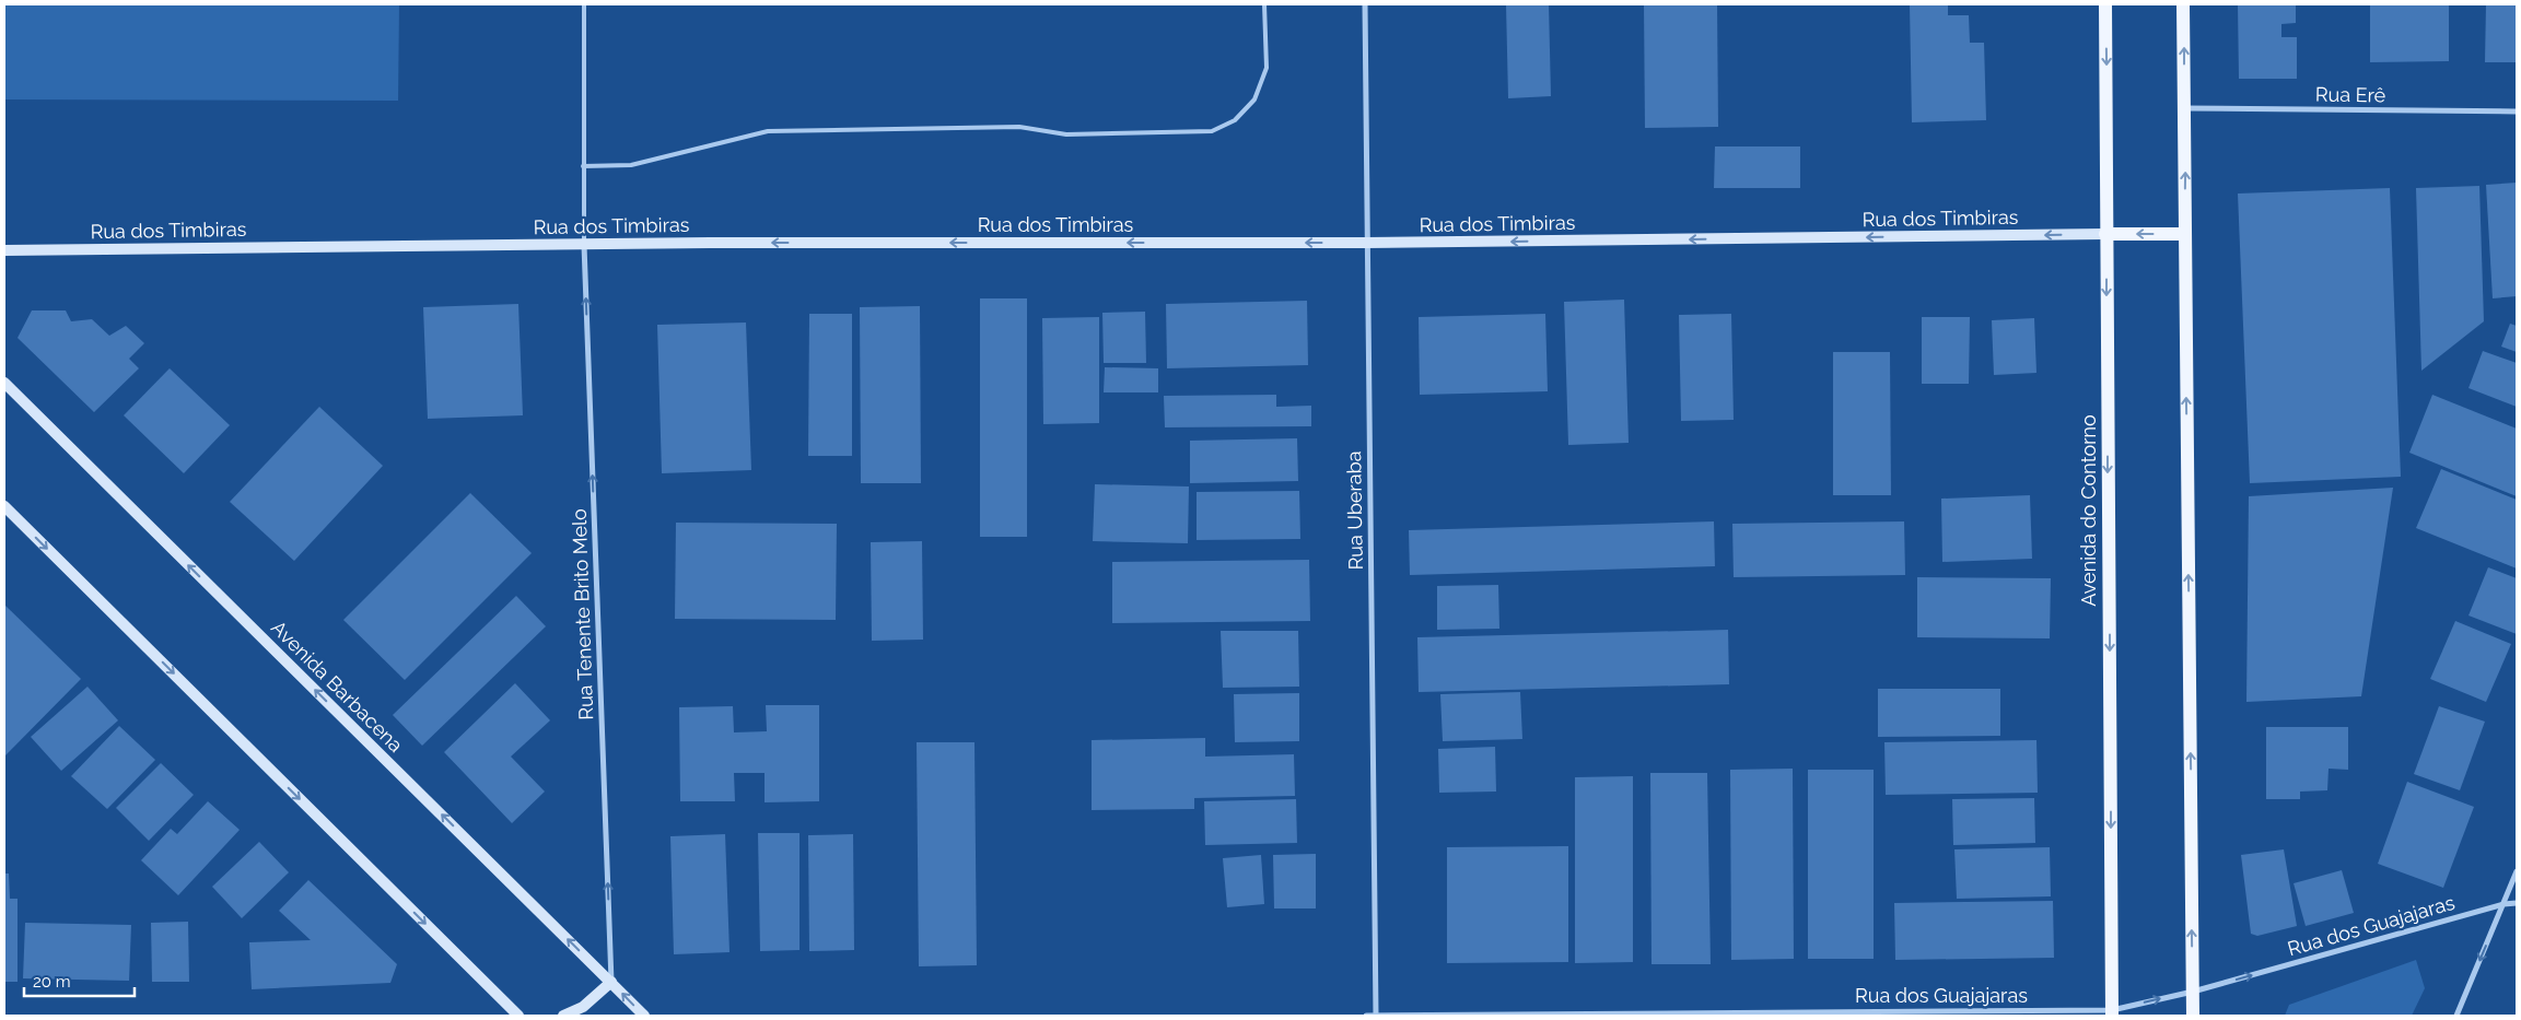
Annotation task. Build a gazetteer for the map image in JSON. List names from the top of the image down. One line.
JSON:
{"streets":{"main road":["Avenida do Contorno"],"street":["Rua Erê","Rua dos Timbiras","Rua Uberaba","Rua Tenente Brito Melo","Avenida Barbacena","Rua dos Guajajaras"]},"crossings":[["Rua dos Timbiras","Rua Uberaba"],["Rua dos Timbiras","Avenida do Contorno"],["Rua dos Timbiras","Rua Tenente Brito Melo"],["Rua Uberaba","Rua dos Guajajaras"],["Avenida do Contorno","Rua dos Guajajaras"],["Rua Tenente Brito Melo","Avenida Barbacena"]],"one_way":["Rua dos Timbiras","Rua Tenente Brito Melo"],"scale_bar":"20 m"}
